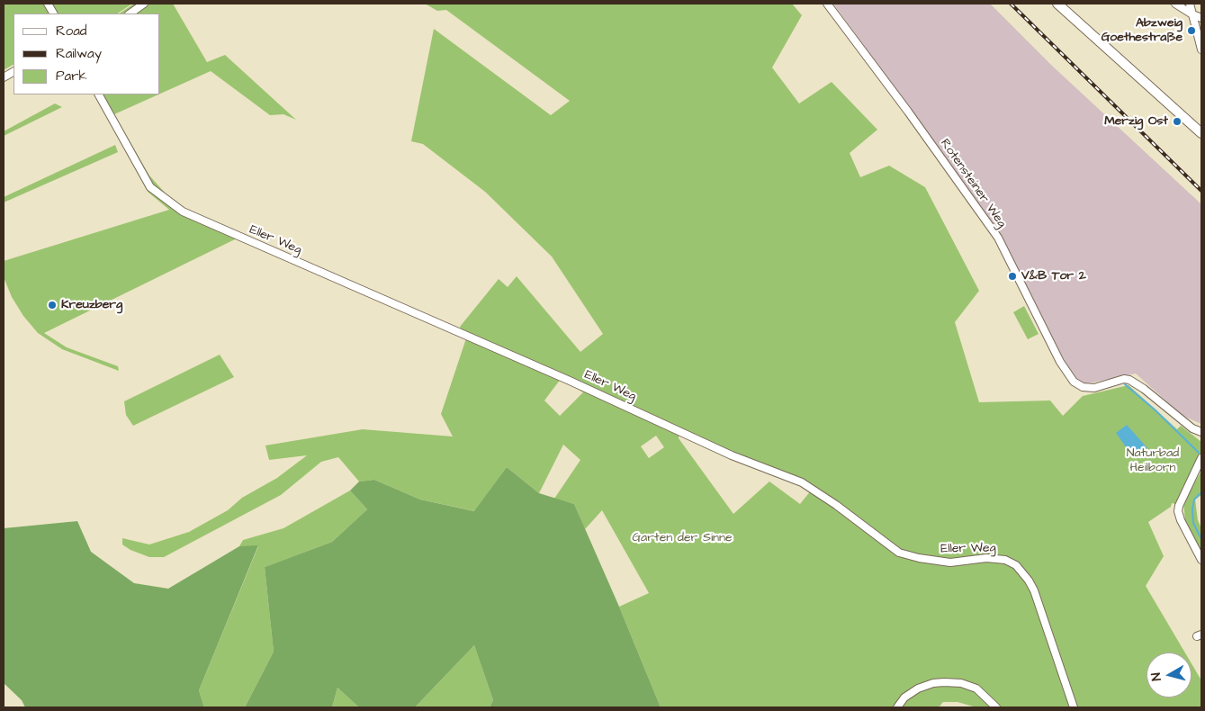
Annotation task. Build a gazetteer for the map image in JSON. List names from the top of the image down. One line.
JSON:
{"streets":{"street":["Rotensteiner Weg","Eller Weg"]},"parks":["Naturbad Heilborn","Garten der Sinne"],"places":["Abzweig Goethestraße","Merzig Ost","V&B Tor 2","Kreuzberg"],"legend":["Road","Railway","Park"],"north":"left"}
